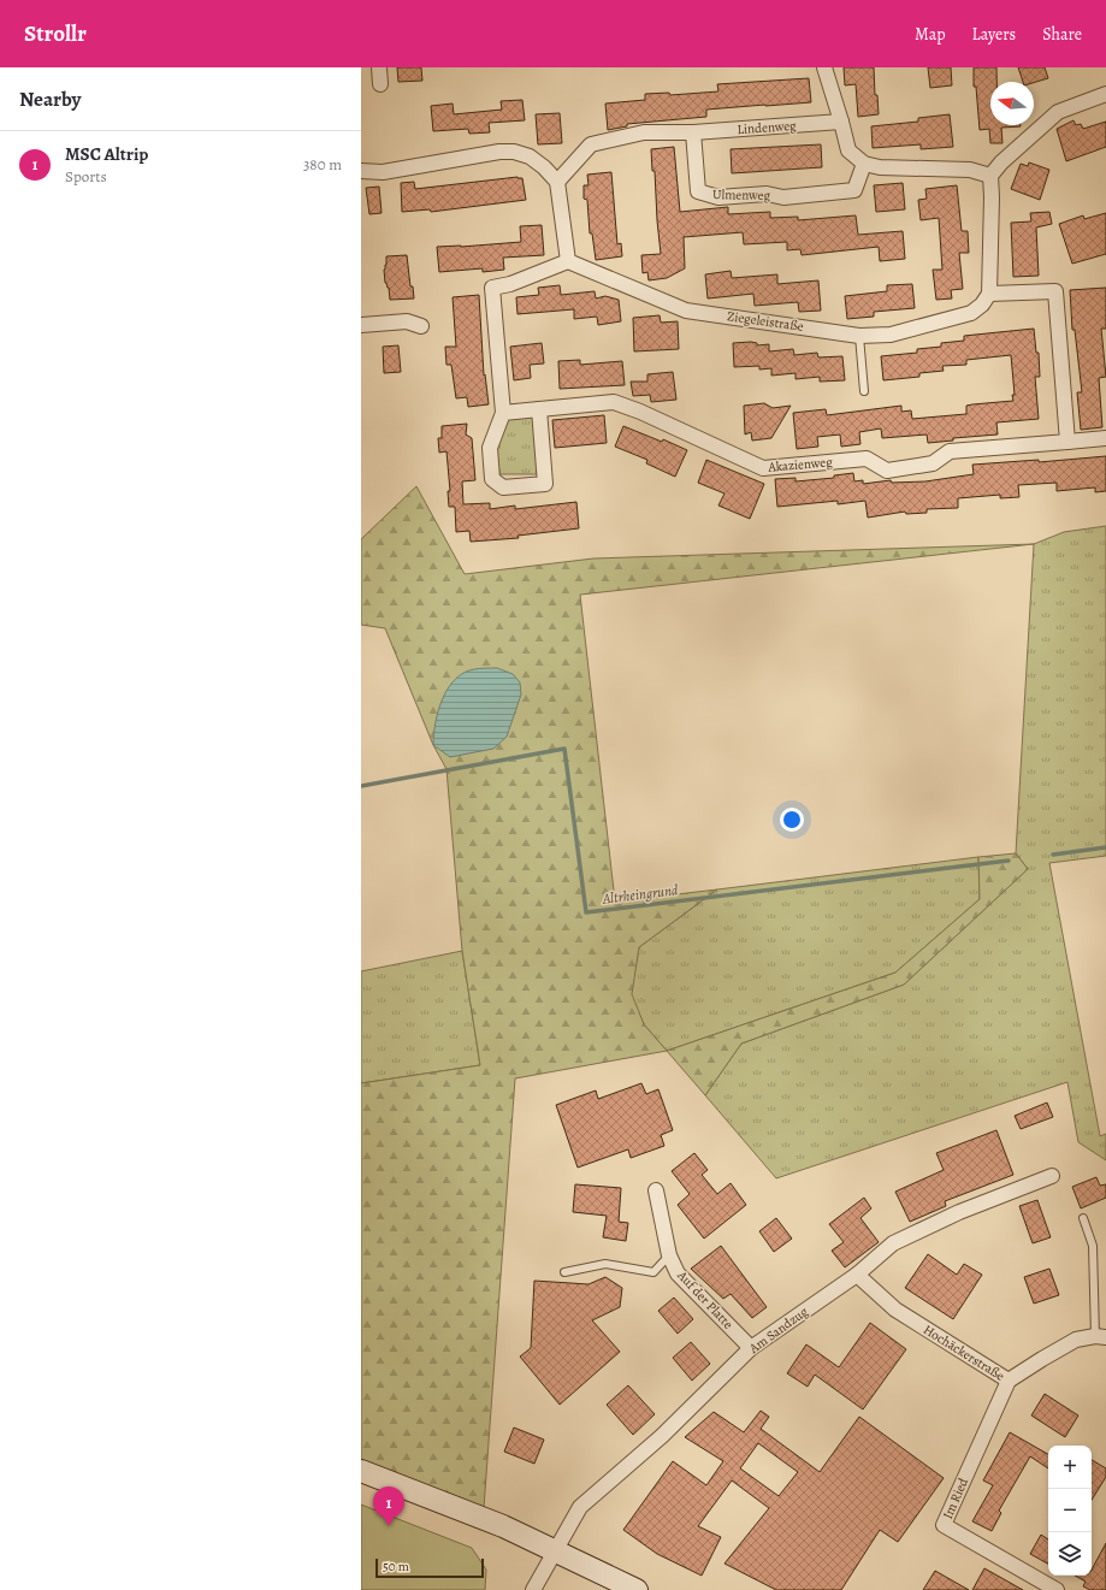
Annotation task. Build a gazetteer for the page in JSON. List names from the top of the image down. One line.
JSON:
{"streets":{"street":["Lindenweg","Ulmenweg","Ziegeleistraße","Akazienweg","Auf der Platte","Am Sandzug","Hochäckerstraße","Im Ried"]},"crossings":[["Lindenweg","Ulmenweg"],["Auf der Platte","Am Sandzug"],["Am Sandzug","Hochäckerstraße"],["Hochäckerstraße","Im Ried"]],"water":["Altrheingrund"],"scale_bar":"50 m","north":"left","page":{"header":"Strollr","nav":["Map","Layers","Share"],"heading":"Nearby","list":[{"mark":"1","name":"MSC Altrip","note":"Sports","value":"380 m"}],"map_buttons":["+","−"],"pins":"1","scale":"50 m"}}
